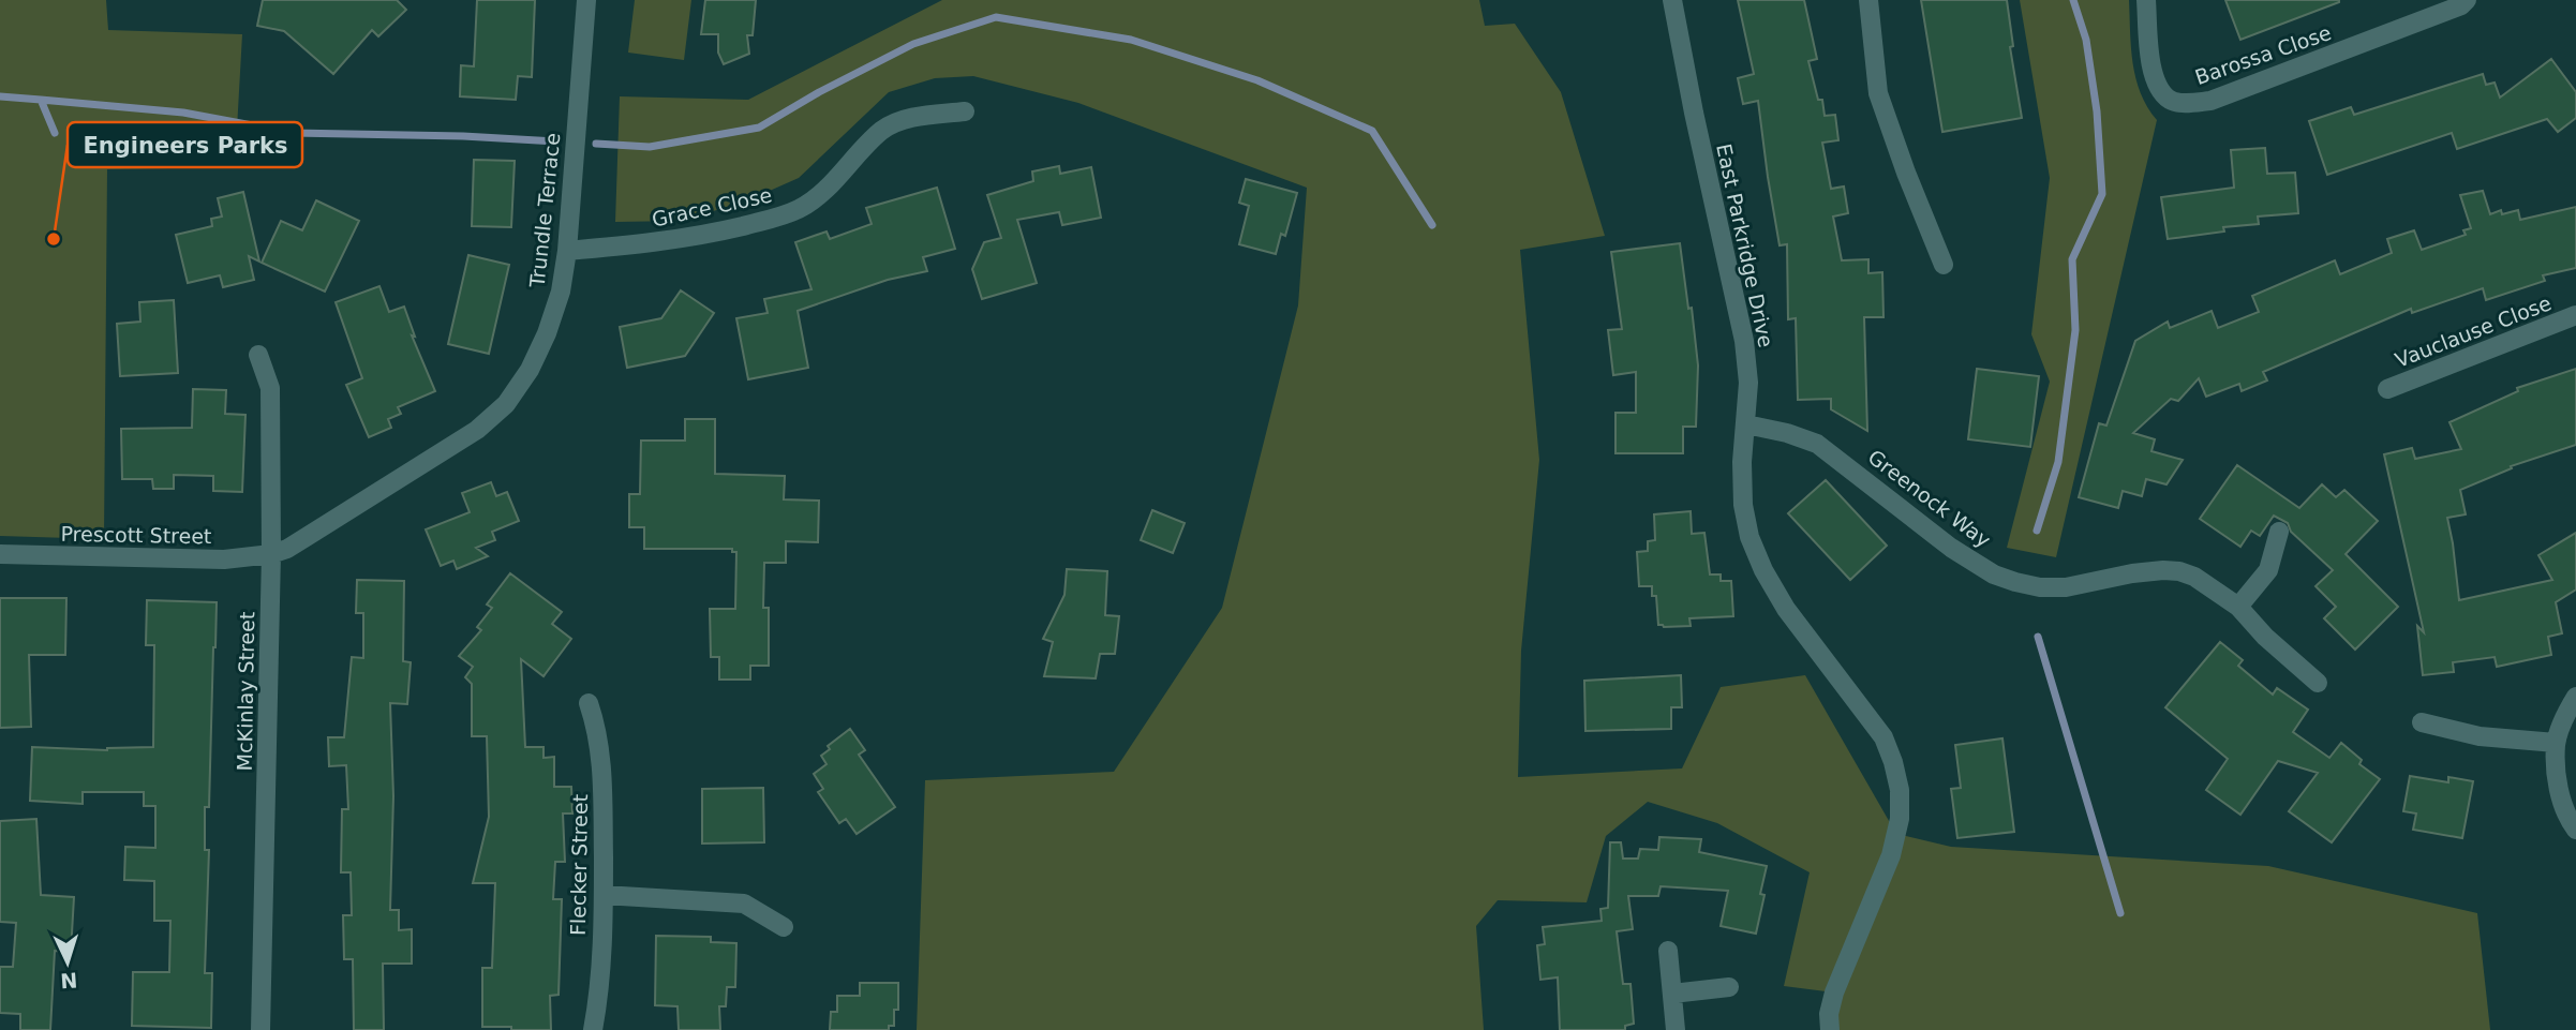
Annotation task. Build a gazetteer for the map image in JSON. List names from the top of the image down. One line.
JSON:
{"streets":{"street":["Barossa Close","Grace Close","Trundle Terrace","East Parkridge Drive","Vauclause Close","Greenock Way","Prescott Street","McKinlay Street","Flecker Street"]},"crossings":[["Grace Close","Trundle Terrace"],["Trundle Terrace","Prescott Street"],["Trundle Terrace","McKinlay Street"],["East Parkridge Drive","Greenock Way"],["Prescott Street","McKinlay Street"]],"places":["Engineers Parks"],"north":"bottom"}
